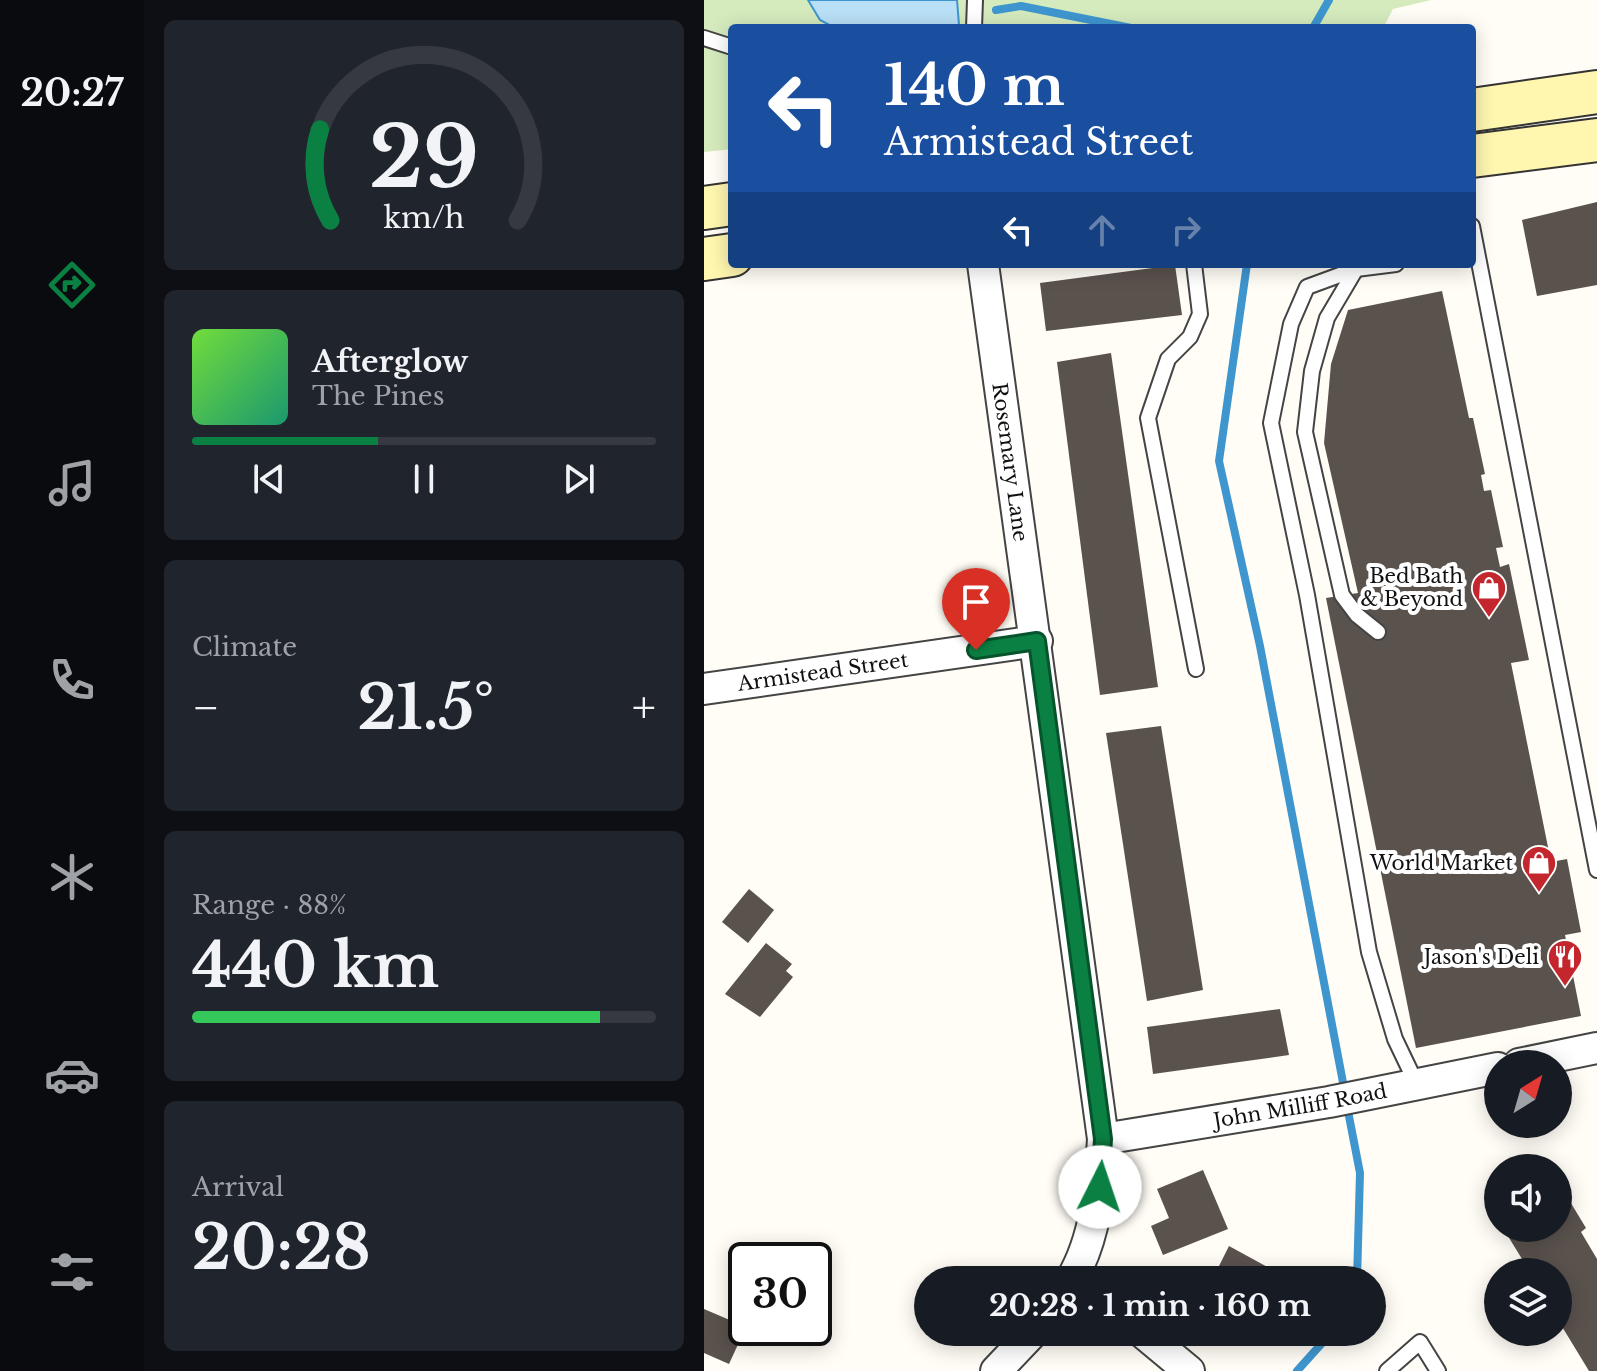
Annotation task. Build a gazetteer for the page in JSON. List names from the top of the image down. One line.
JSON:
{"streets":{"street":["Rosemary Lane","Armistead Street","John Milliff Road"]},"crossings":[["Rosemary Lane","Armistead Street"],["Rosemary Lane","John Milliff Road"]],"places":{"shop":["Bed Bath & Beyond","World Market"],"restaurant":["Jason's Deli"]},"north":"top right","page":{"tabs":"20:27","turn":["140 m","Armistead Street"],"song":["Afterglow","The Pines"],"tile":["Climate",["Range · 88%","440 km"],["Arrival","20:28"]],"heat":["−","21.5°","+"],"limit":"30","trip":"20:28 · 1 min · 160 m","gauge":["29","km/h"]}}
